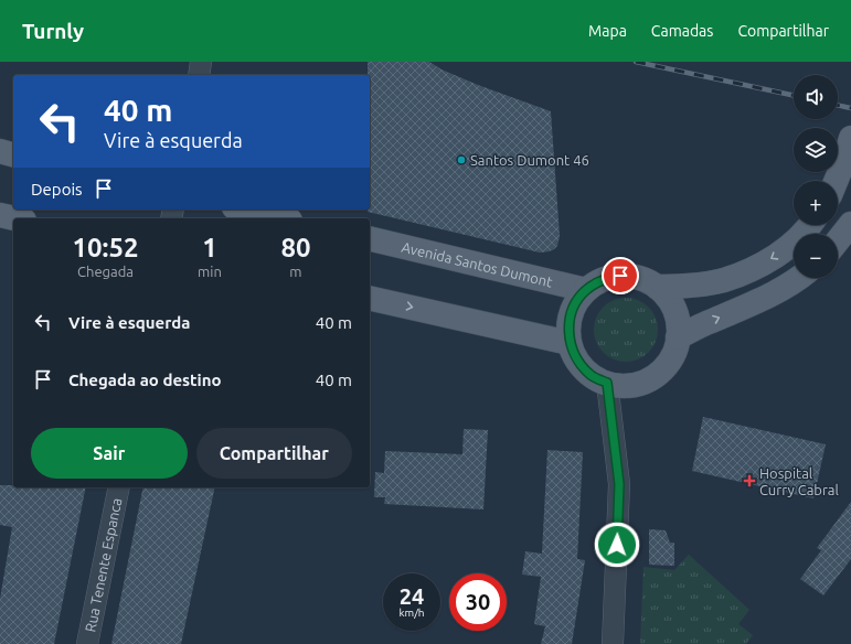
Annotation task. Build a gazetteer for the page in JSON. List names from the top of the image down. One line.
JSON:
{"streets":{"main road":["Avenida Santos Dumont"],"street":["Rua Tenente Espanca"]},"places":{"other":["Santos Dumont 46"],"health":["Hospital Curry Cabral"]},"page":{"header":"Turnly","nav":["Mapa","Camadas","Compartilhar"],"map_buttons":["+","−"],"turn":["40 m","Vire à esquerda"],"then":"Depois","eta":["10:52","Chegada","1","min","80","m"],"list":[{"name":"Vire à esquerda","value":"40 m"},{"name":"Chegada ao destino","value":"40 m"}],"buttons":["Sair","Compartilhar"],"speed":"24 km/h","limit":"30"}}
